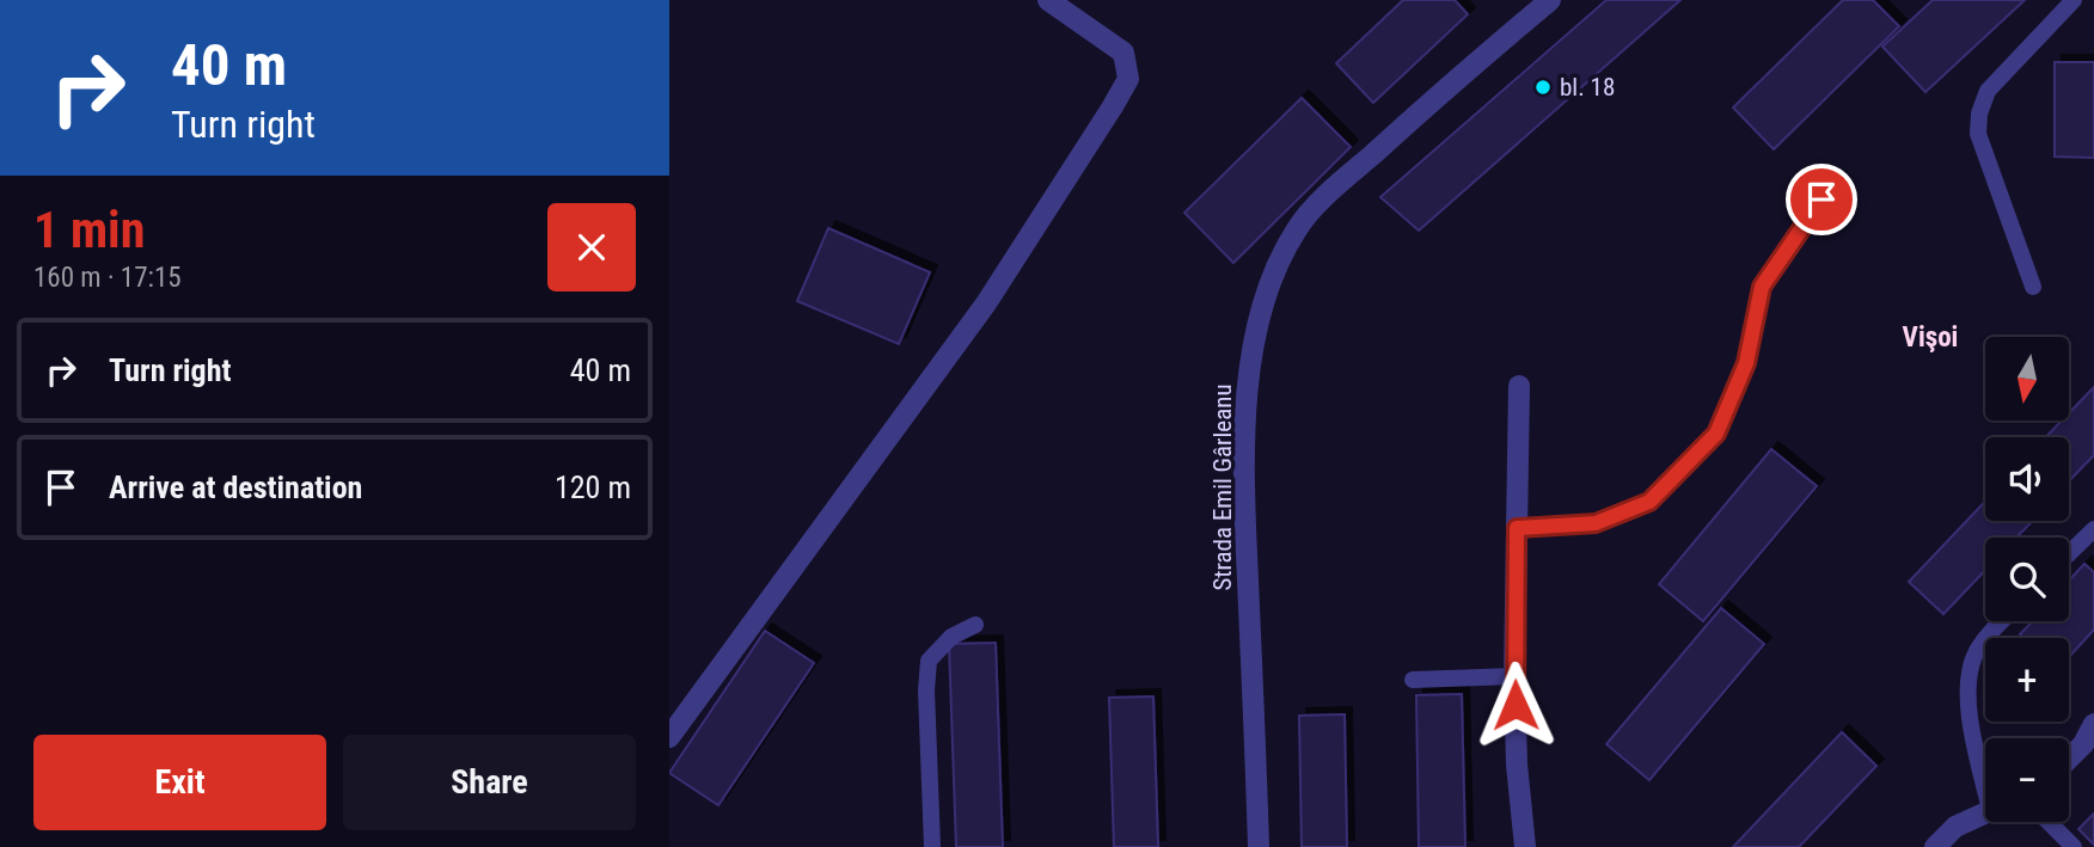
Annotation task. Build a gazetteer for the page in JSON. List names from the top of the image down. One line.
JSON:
{"streets":{"street":["Strada Emil Gârleanu"]},"districts":["Vişoi"],"places":["bl. 18"],"north":"bottom","page":{"turn":["40 m","Turn right"],"heading":["1 min","160 m · 17:15"],"list":[{"name":"Turn right","value":"40 m"},{"name":"Arrive at destination","value":"120 m"}],"map_buttons":["+","−"],"buttons":["Exit","Share"]}}
